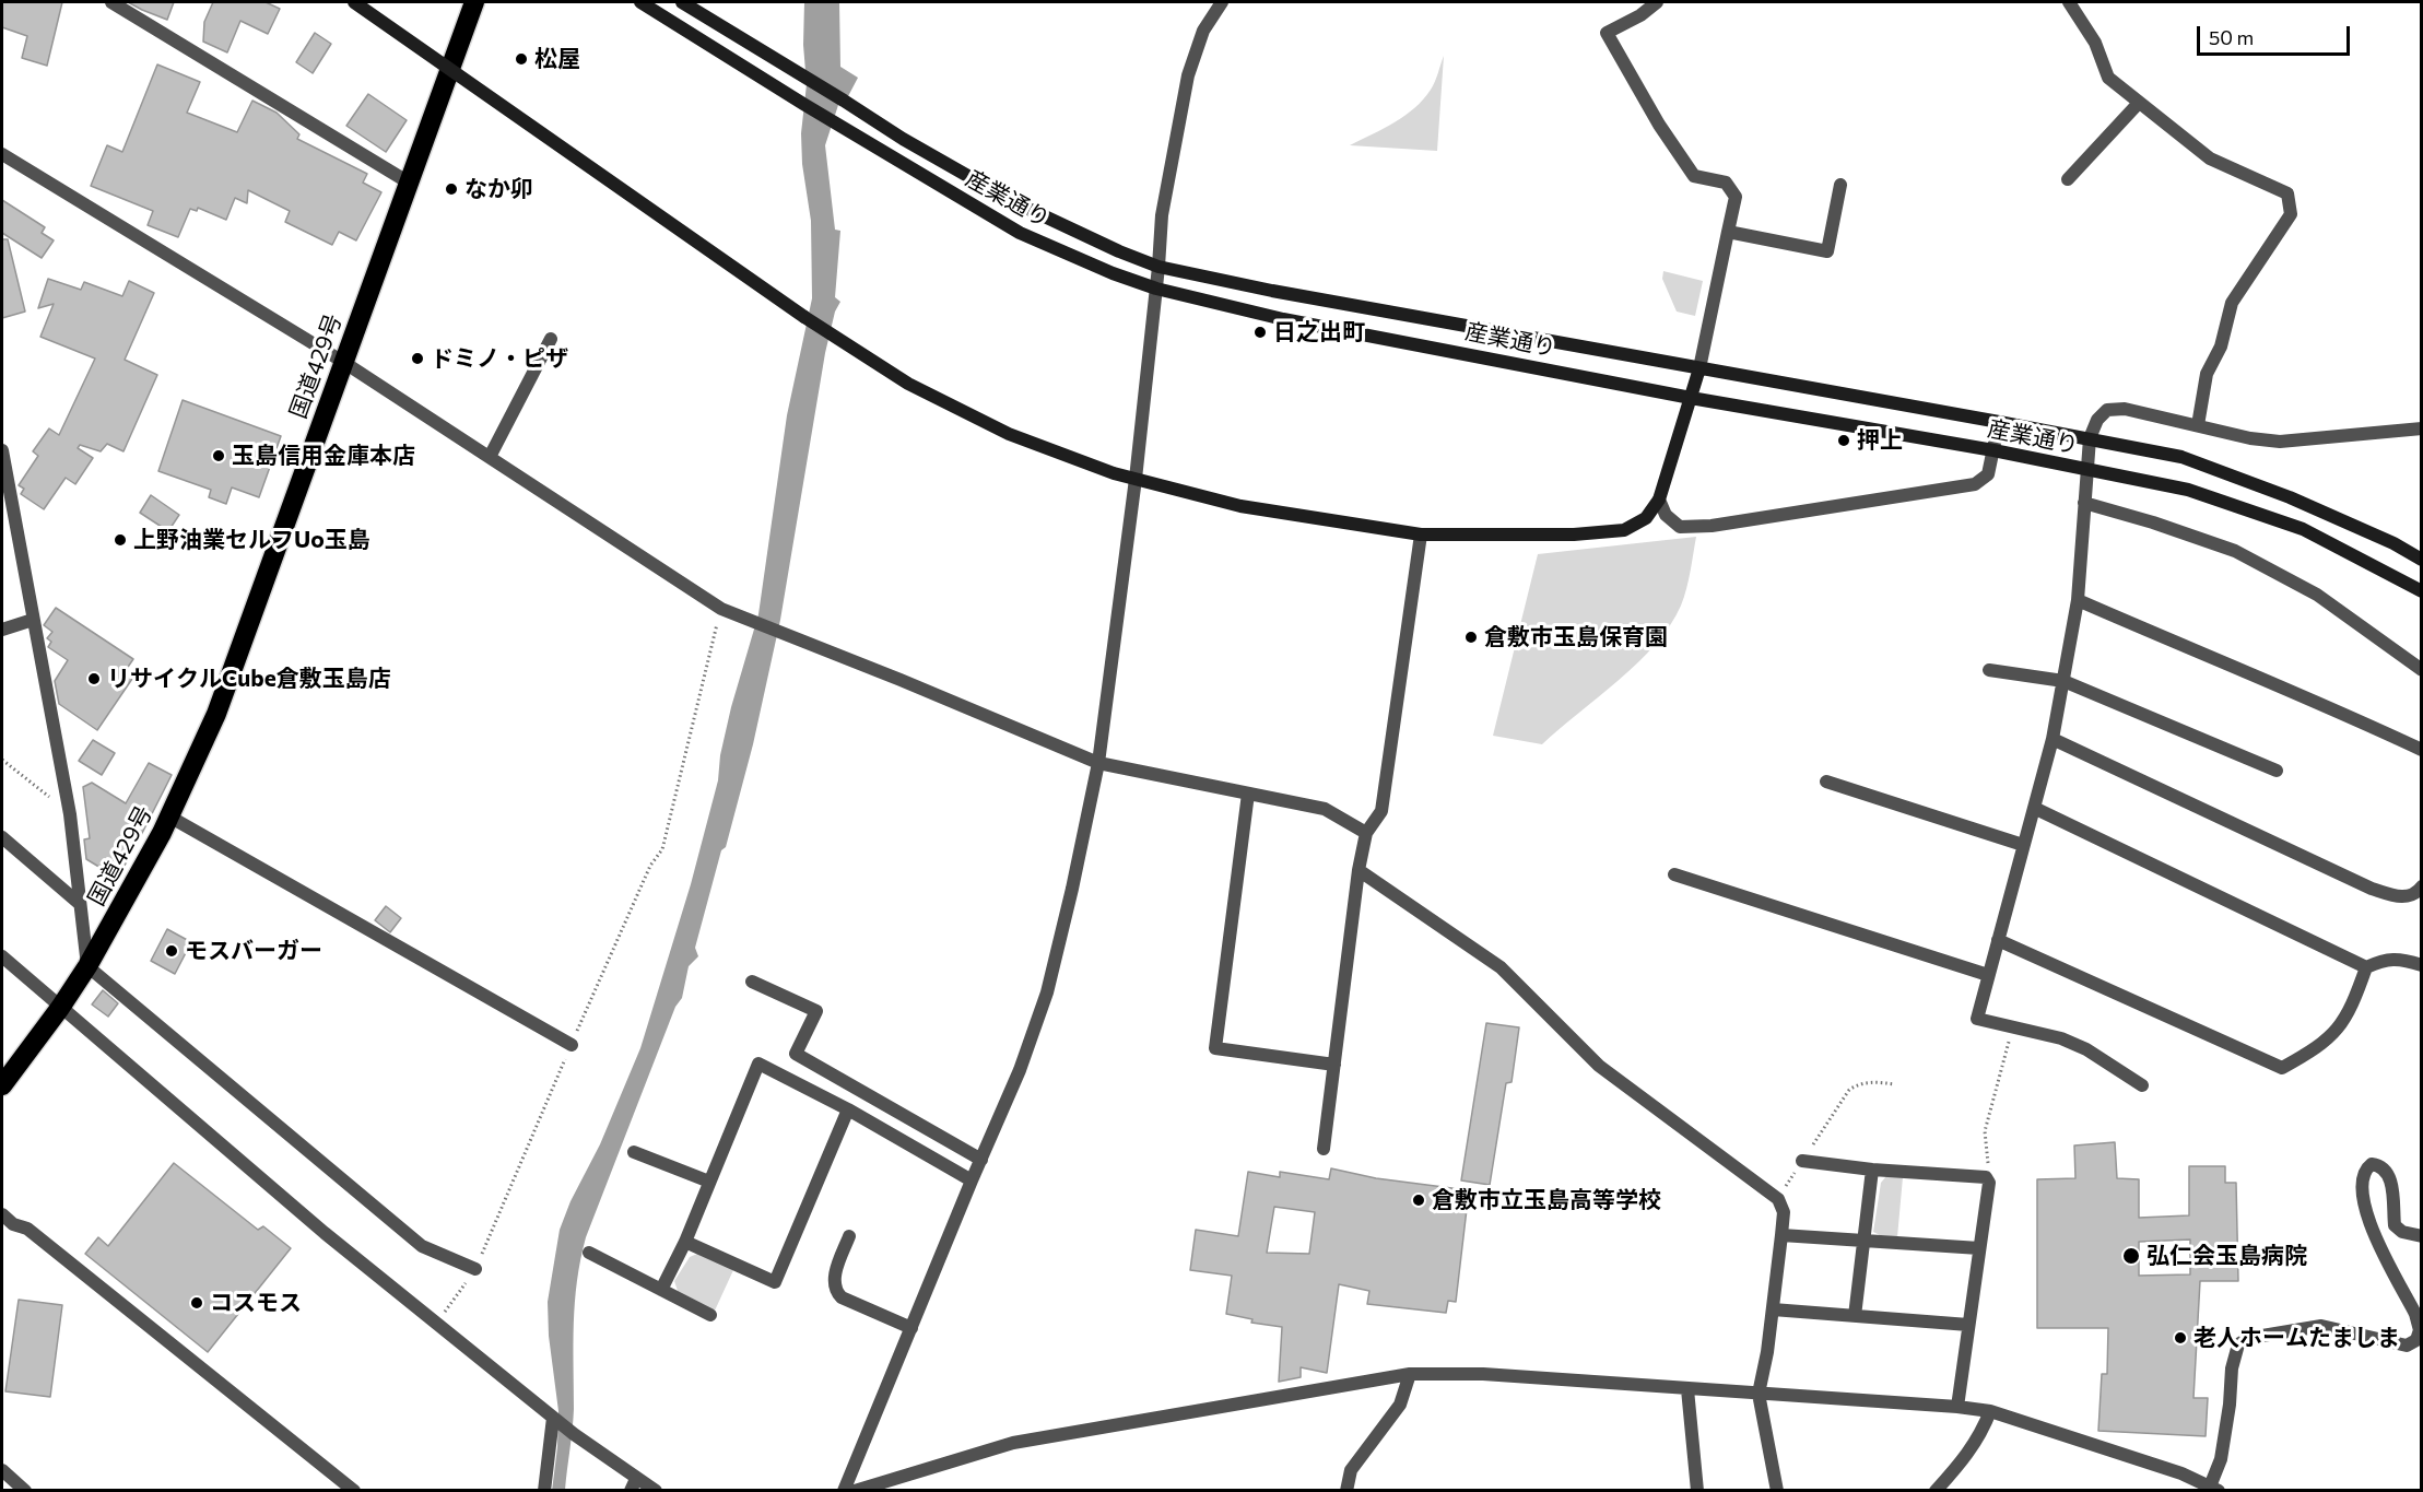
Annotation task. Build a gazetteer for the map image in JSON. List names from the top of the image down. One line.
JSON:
{"streets":{"highway":["国道429号"],"street":["産業通り"]},"places":["松屋","なか卯","日之出町","ドミノ・ピザ","押上","玉島信用金庫本店","上野油業セルフUo玉島","倉敷市玉島保育園","リサイクルCube倉敷玉島店","モスバーガー","倉敷市立玉島高等学校","弘仁会玉島病院","コスモス","老人ホームたましま"],"scale_bar":"50 m"}
